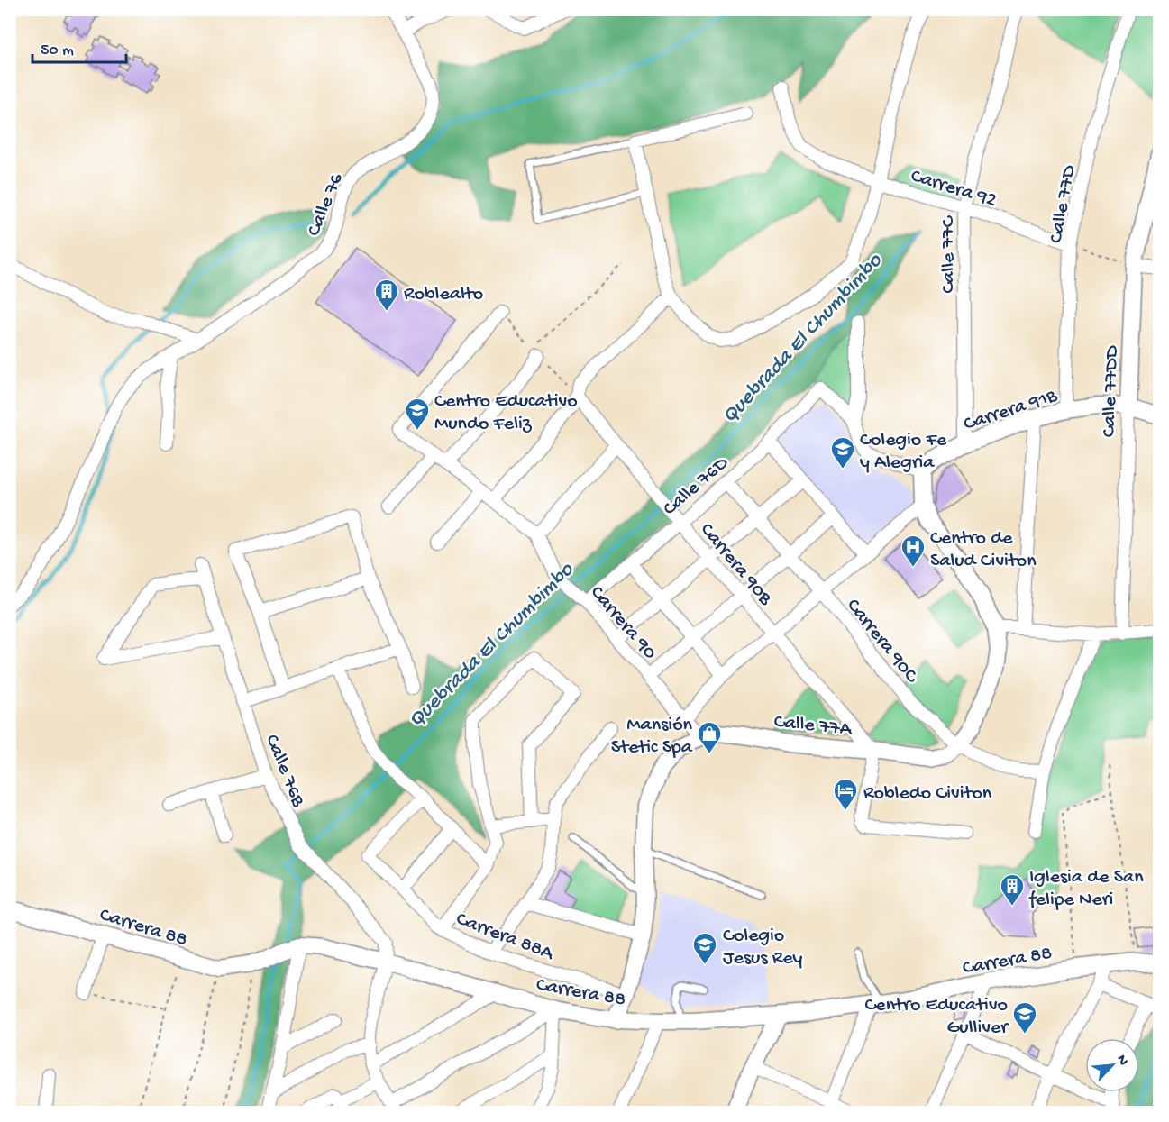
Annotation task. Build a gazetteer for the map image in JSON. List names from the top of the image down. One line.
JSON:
{"streets":{"street":["Carrera 92","Calle 76","Calle 77D","Calle 77C","Calle 77DD","Carrera 91B","Calle 76D","Carrera 90B","Carrera 90","Carrera 90C","Calle 77A","Calle 76B","Carrera 88","Carrera 88A"]},"crossings":[["Carrera 92","Calle 77D"],["Carrera 92","Calle 77C"],["Calle 77D","Carrera 91B"],["Calle 77C","Carrera 91B"],["Calle 77DD","Carrera 91B"],["Calle 76D","Carrera 90B"],["Calle 76D","Carrera 90"],["Calle 76D","Carrera 90C"],["Carrera 90B","Calle 77A"],["Carrera 90","Calle 77A"],["Carrera 90C","Calle 77A"],["Calle 77A","Carrera 88"],["Calle 77A","Carrera 88A"],["Calle 76B","Carrera 88"]],"water":["Quebrada El Chumbimbo"],"places":{"building":["Roblealto","Iglesia de San felipe Neri"],"school or university":["Centro Educativo Mundo Feliz","Colegio Fe y Alegria","Colegio Jesus Rey","Centro Educativo Gulliver"],"hospital":["Centro de Salud Civiton"],"shop":["Mansión Stetic Spa"],"hotel":["Robledo Civiton"]},"scale_bar":"50 m","north":"top right"}
